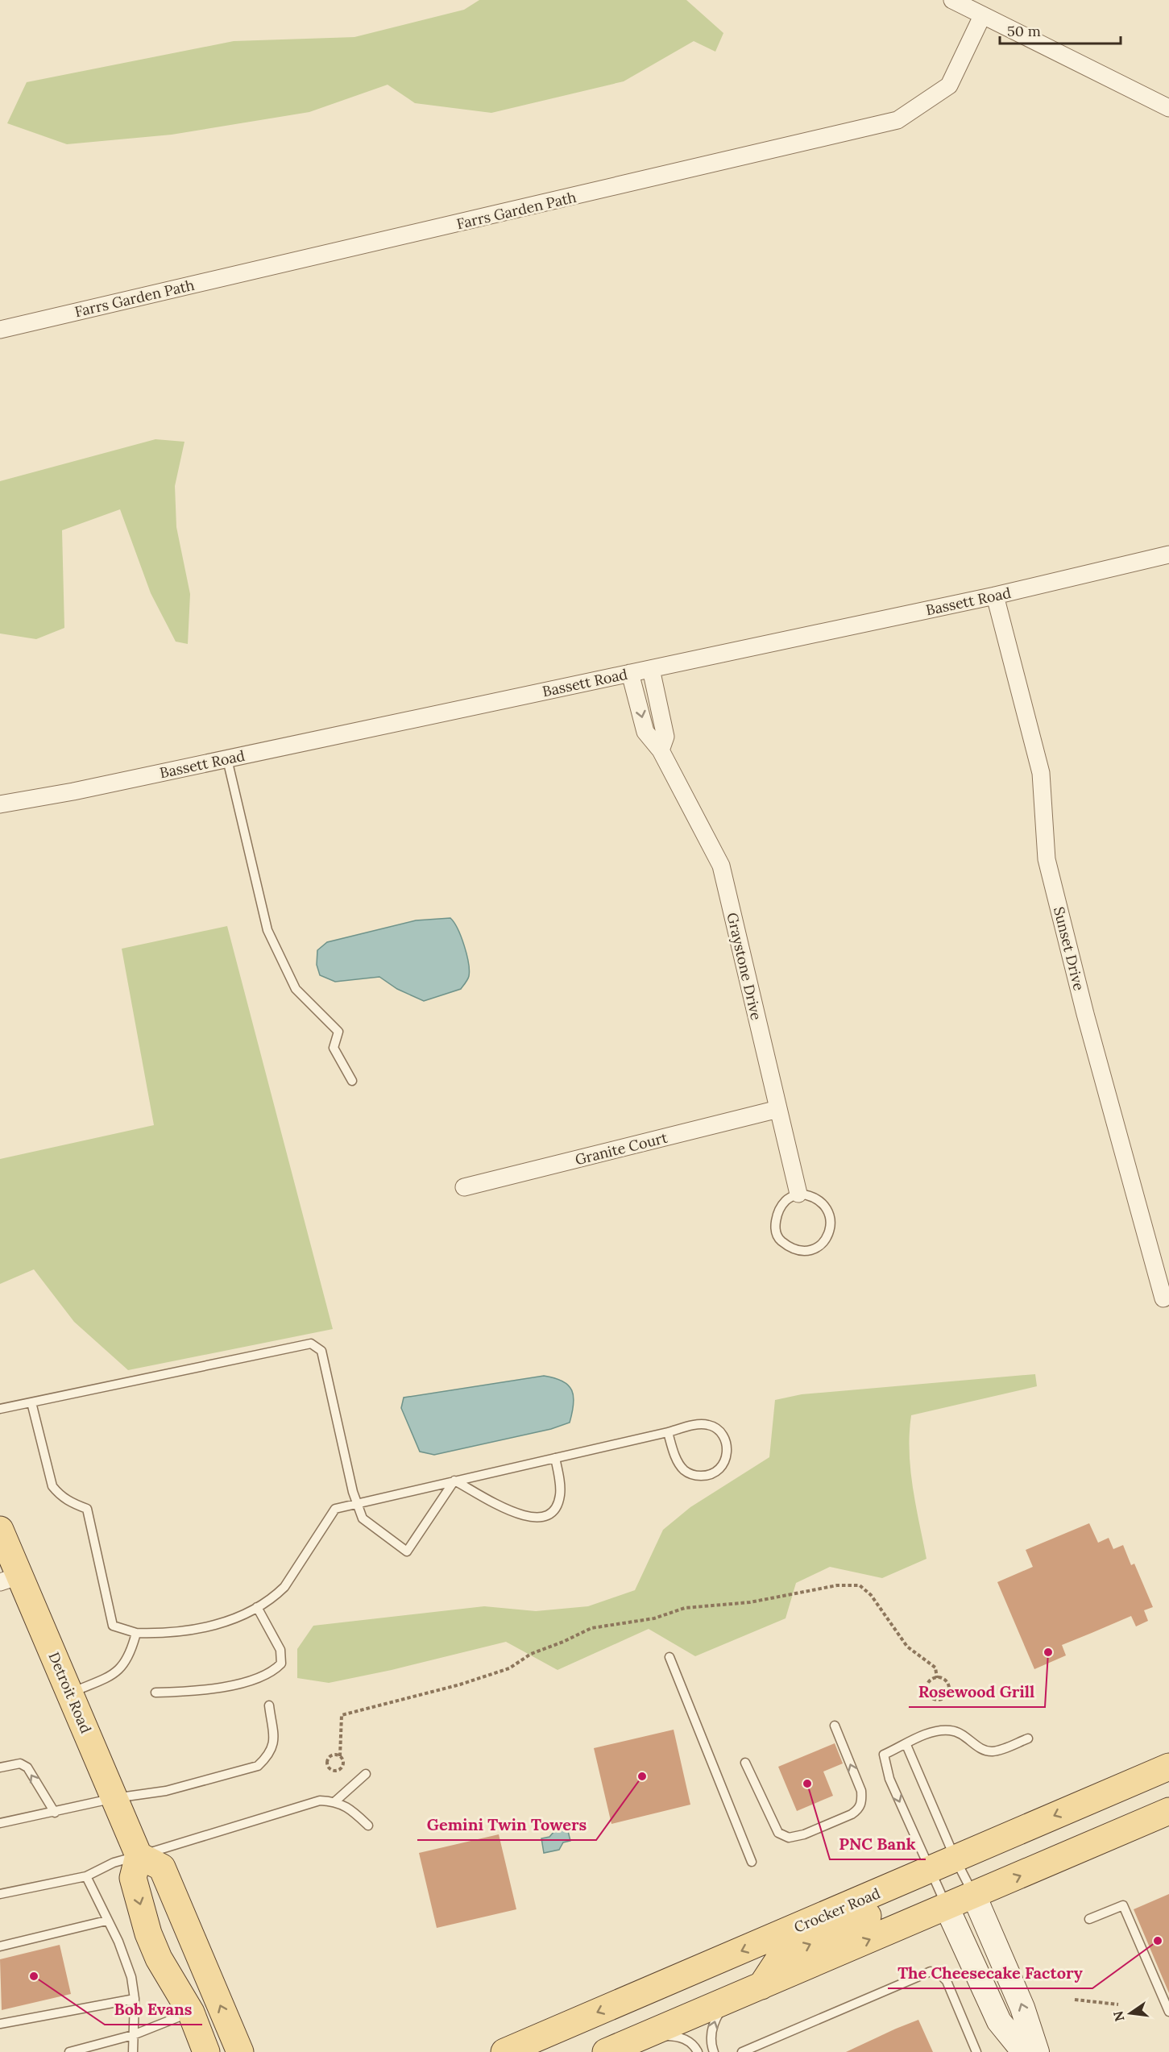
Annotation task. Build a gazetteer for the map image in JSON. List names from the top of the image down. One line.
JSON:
{"streets":{"main road":["Detroit Road","Crocker Road"],"street":["Farrs Garden Path","Bassett Road","Sunset Drive","Graystone Drive","Granite Court"]},"crossings":[["Bassett Road","Sunset Drive"],["Bassett Road","Graystone Drive"],["Graystone Drive","Granite Court"]],"places":["Rosewood Grill","Gemini Twin Towers","PNC Bank","The Cheesecake Factory","Bob Evans"],"scale_bar":"50 m","north":"left"}
